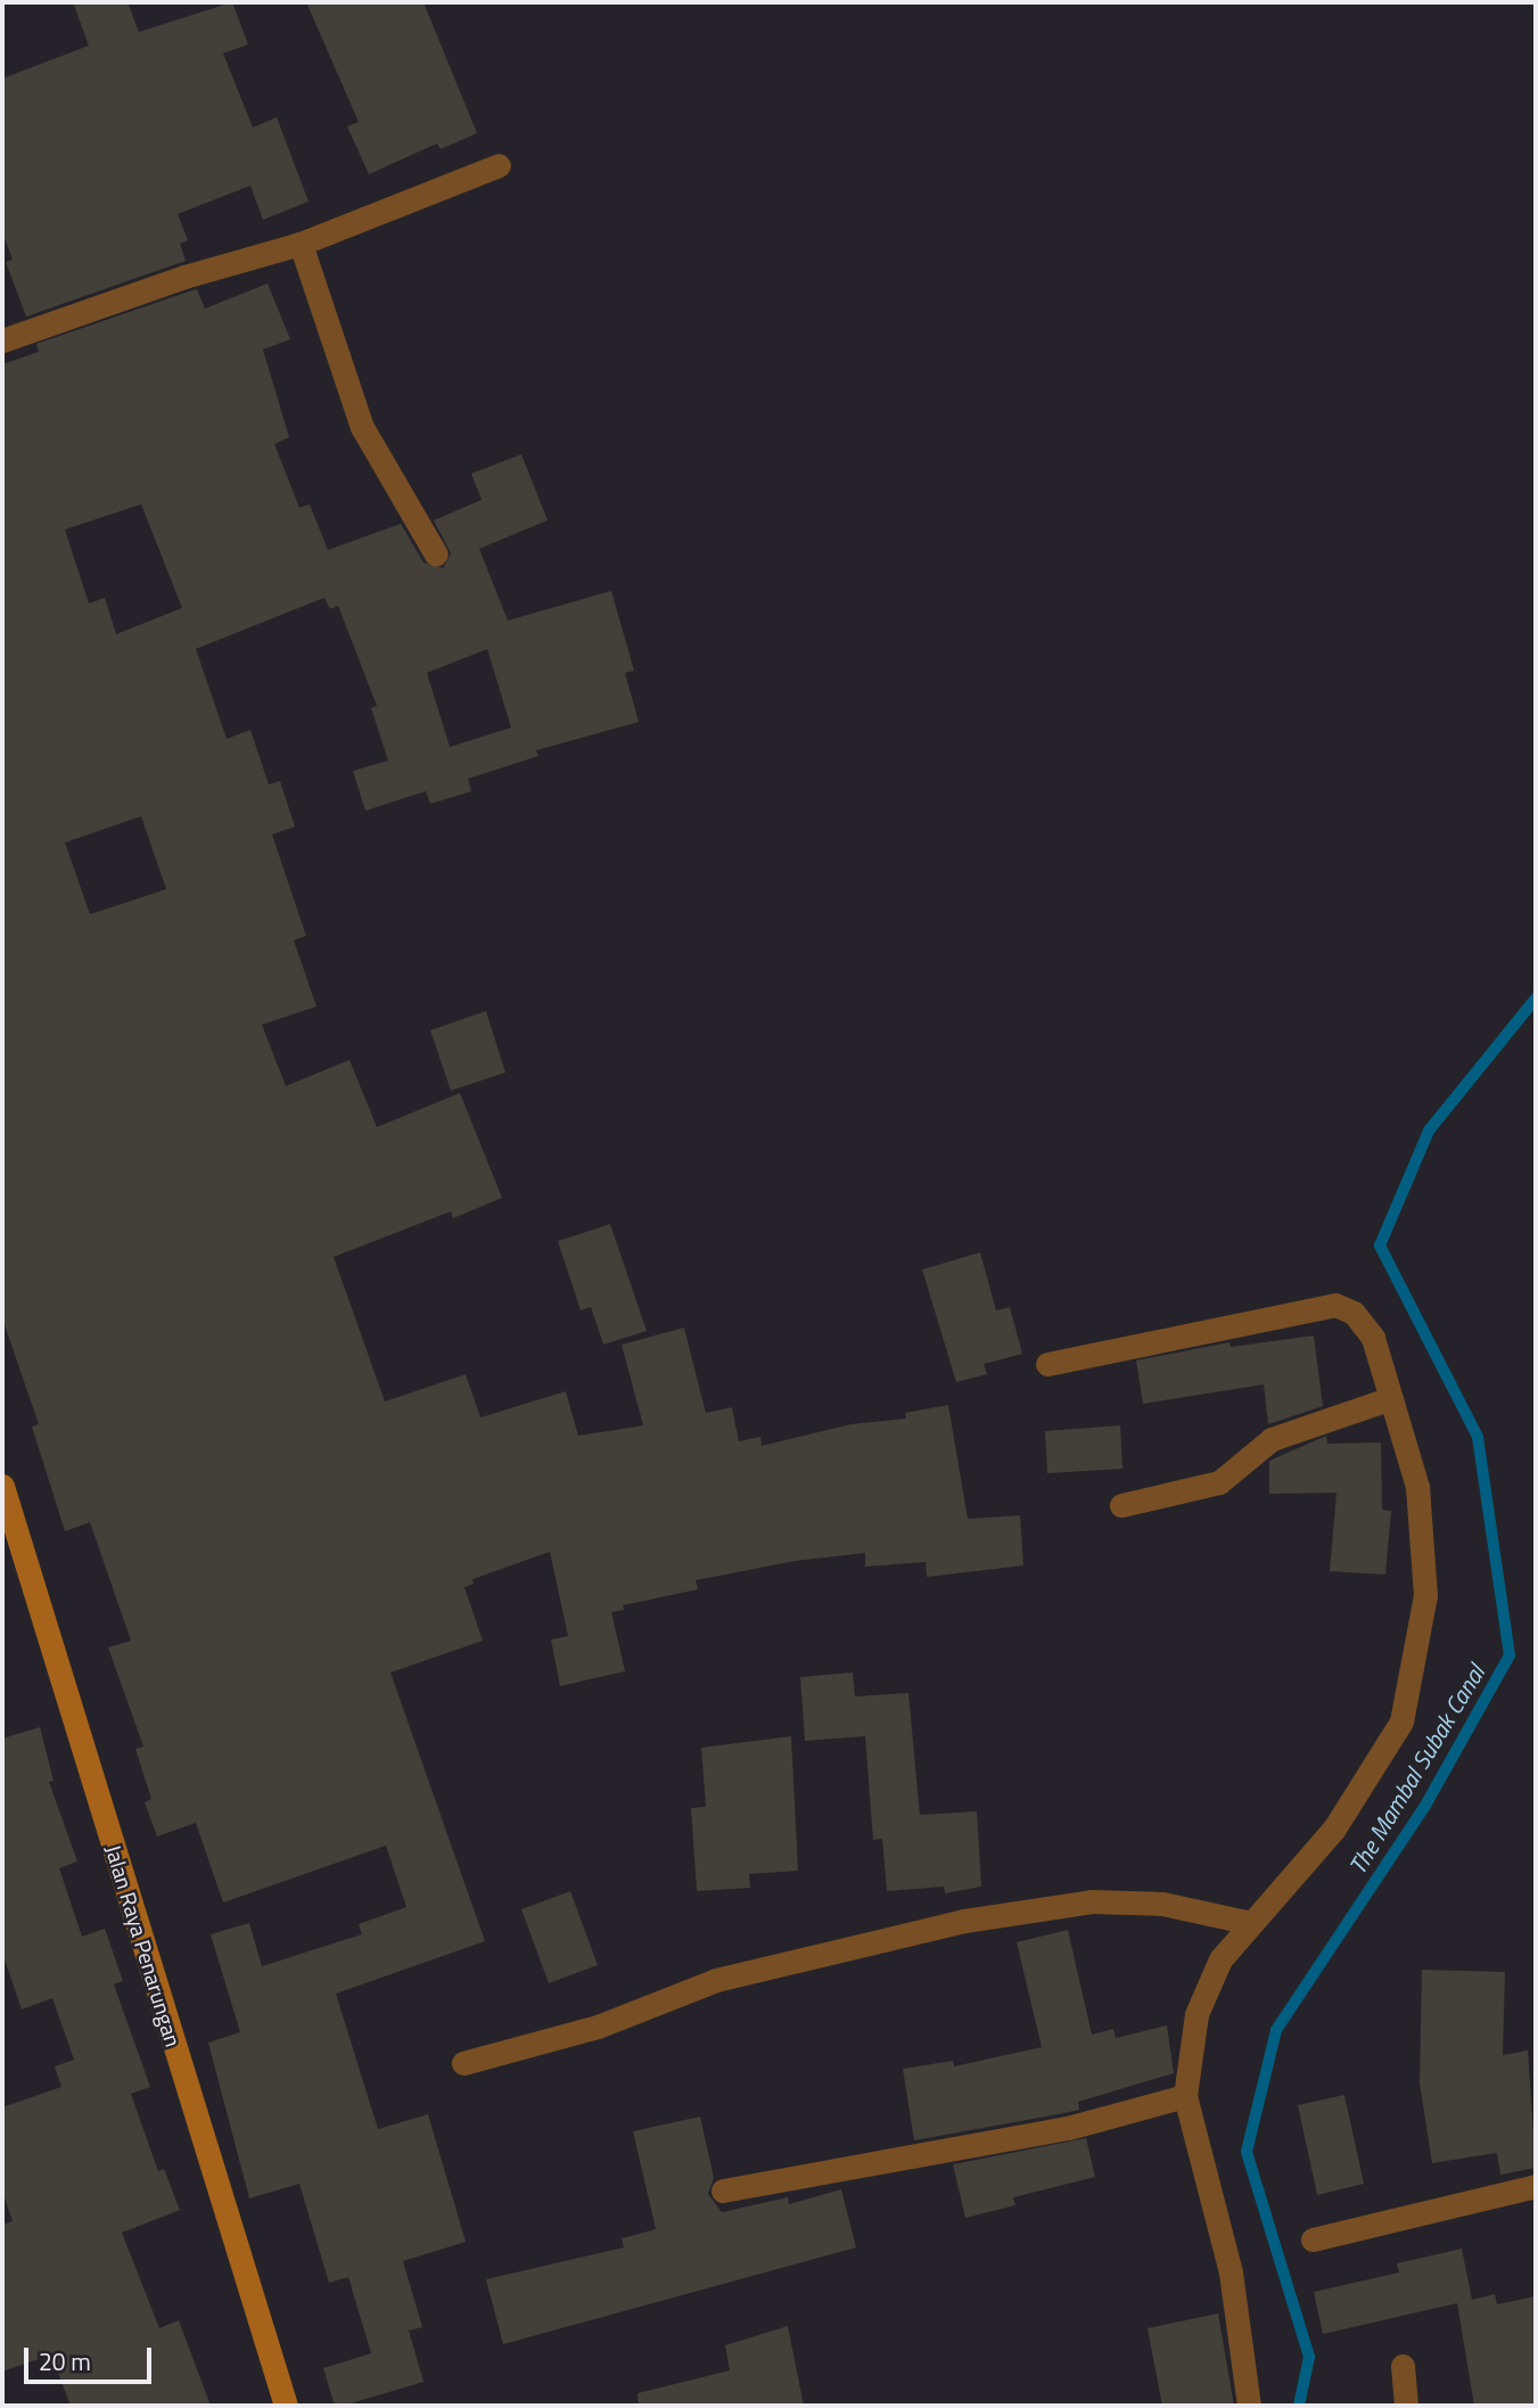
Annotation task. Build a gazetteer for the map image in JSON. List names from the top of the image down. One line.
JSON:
{"streets":{"main road":["Jalan Raya Penarungan"]},"water":["The Mambal Subak Canal"],"scale_bar":"20 m"}
